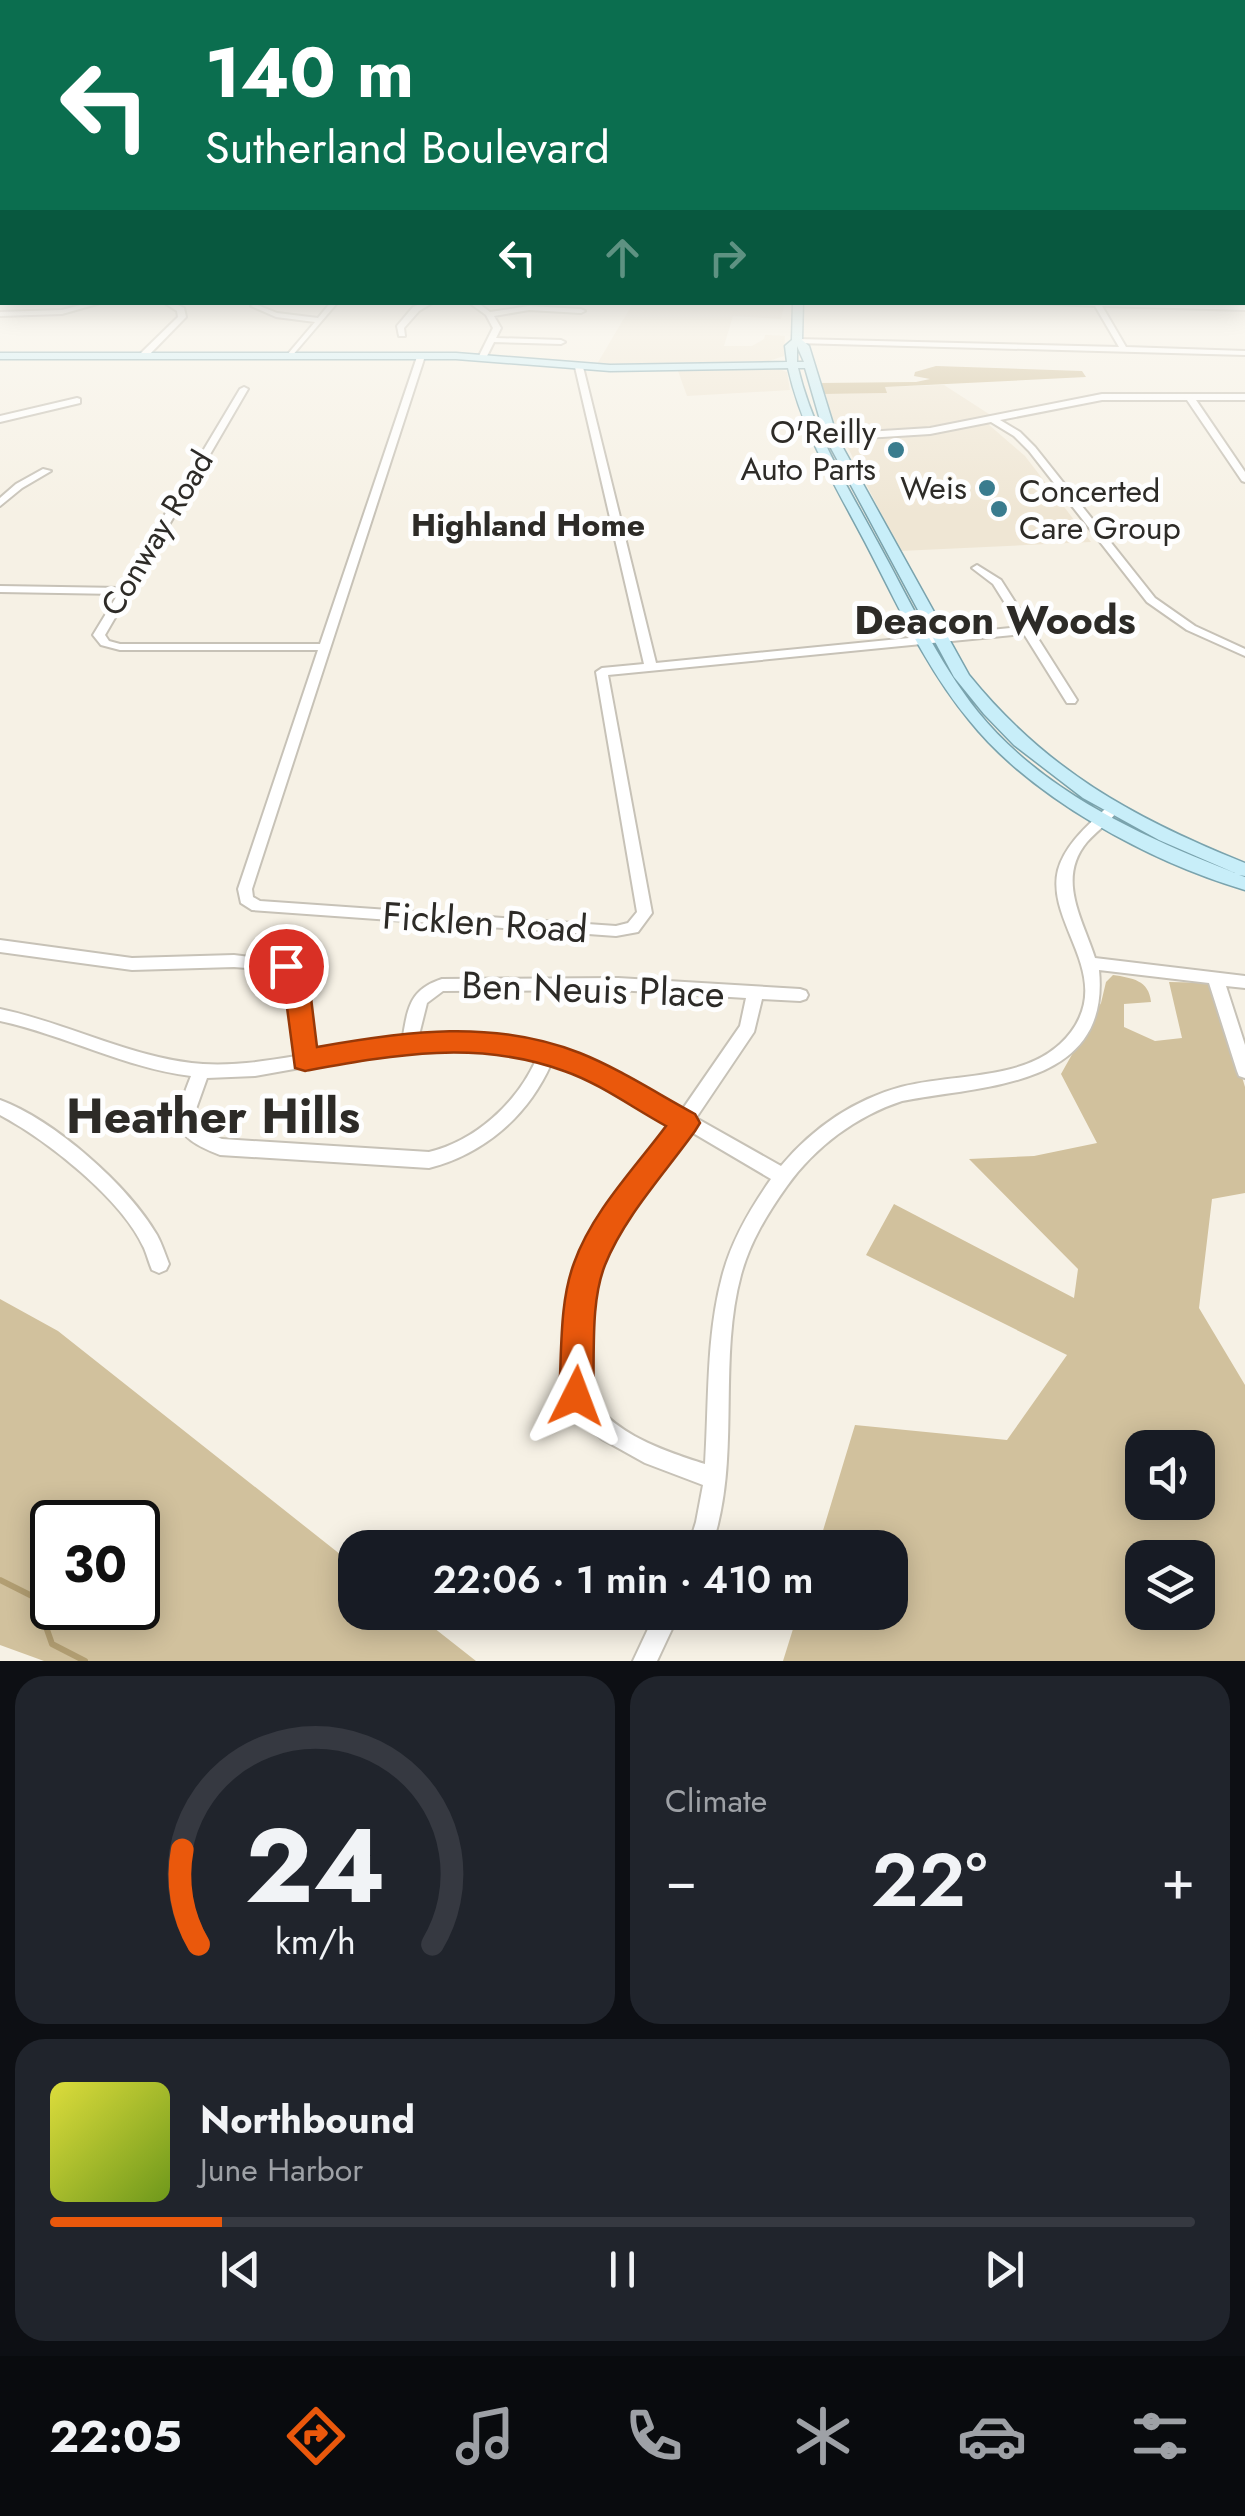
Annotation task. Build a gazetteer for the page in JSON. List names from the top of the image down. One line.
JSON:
{"streets":{"street":["Conway Road","Ficklen Road","Ben Neuis Place"]},"crossings":[["Conway Road","Ficklen Road"]],"districts":["Highland Home","Deacon Woods","Heather Hills"],"places":["O'Reilly Auto Parts","Weis","Concerted Care Group"],"page":{"turn":["140 m","Sutherland Boulevard"],"limit":"30","trip":"22:06 · 1 min · 410 m","tile":"Climate","heat":["−","22°","+"],"song":["Northbound","June Harbor"],"tabs":"22:05","gauge":["24","km/h"]}}
